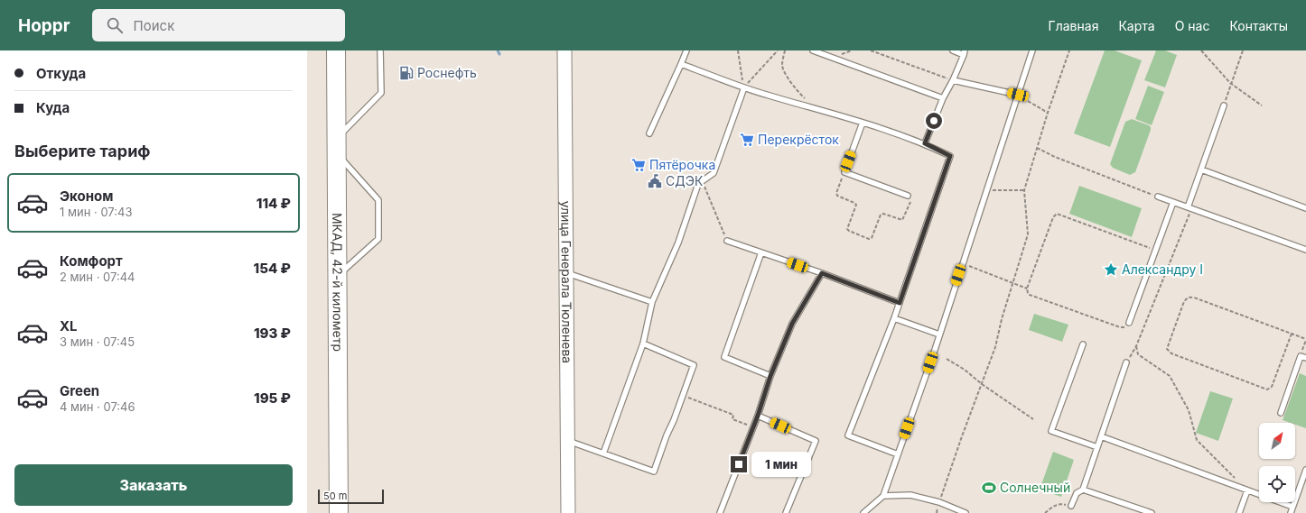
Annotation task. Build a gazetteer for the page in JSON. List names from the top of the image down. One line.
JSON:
{"streets":{"highway":["МКАД, 42-й километр"],"street":["улица Генерала Тюленева"]},"places":{"fuel station":["Роснефть"],"supermarket":["Перекрёсток","Пятёрочка"],"public building":["СДЭК"],"place":["Александру I"],"sports":["Солнечный"]},"scale_bar":"50 m","north":"top right","page":{"header":"Hoppr","search":"Поиск","nav":["Главная","Карта","О нас","Контакты"],"banner":["Откуда","Куда"],"heading":"Выберите тариф","list":[{"name":"Эконом","note":"1 мин · 07:43","value":"114 ₽"},{"name":"Комфорт","note":"2 мин · 07:44","value":"154 ₽"},{"name":"XL","note":"3 мин · 07:45","value":"193 ₽"},{"name":"Green","note":"4 мин · 07:46","value":"195 ₽"}],"bubble":"1 мин","buttons":"Заказать","scale":"50 m"}}
